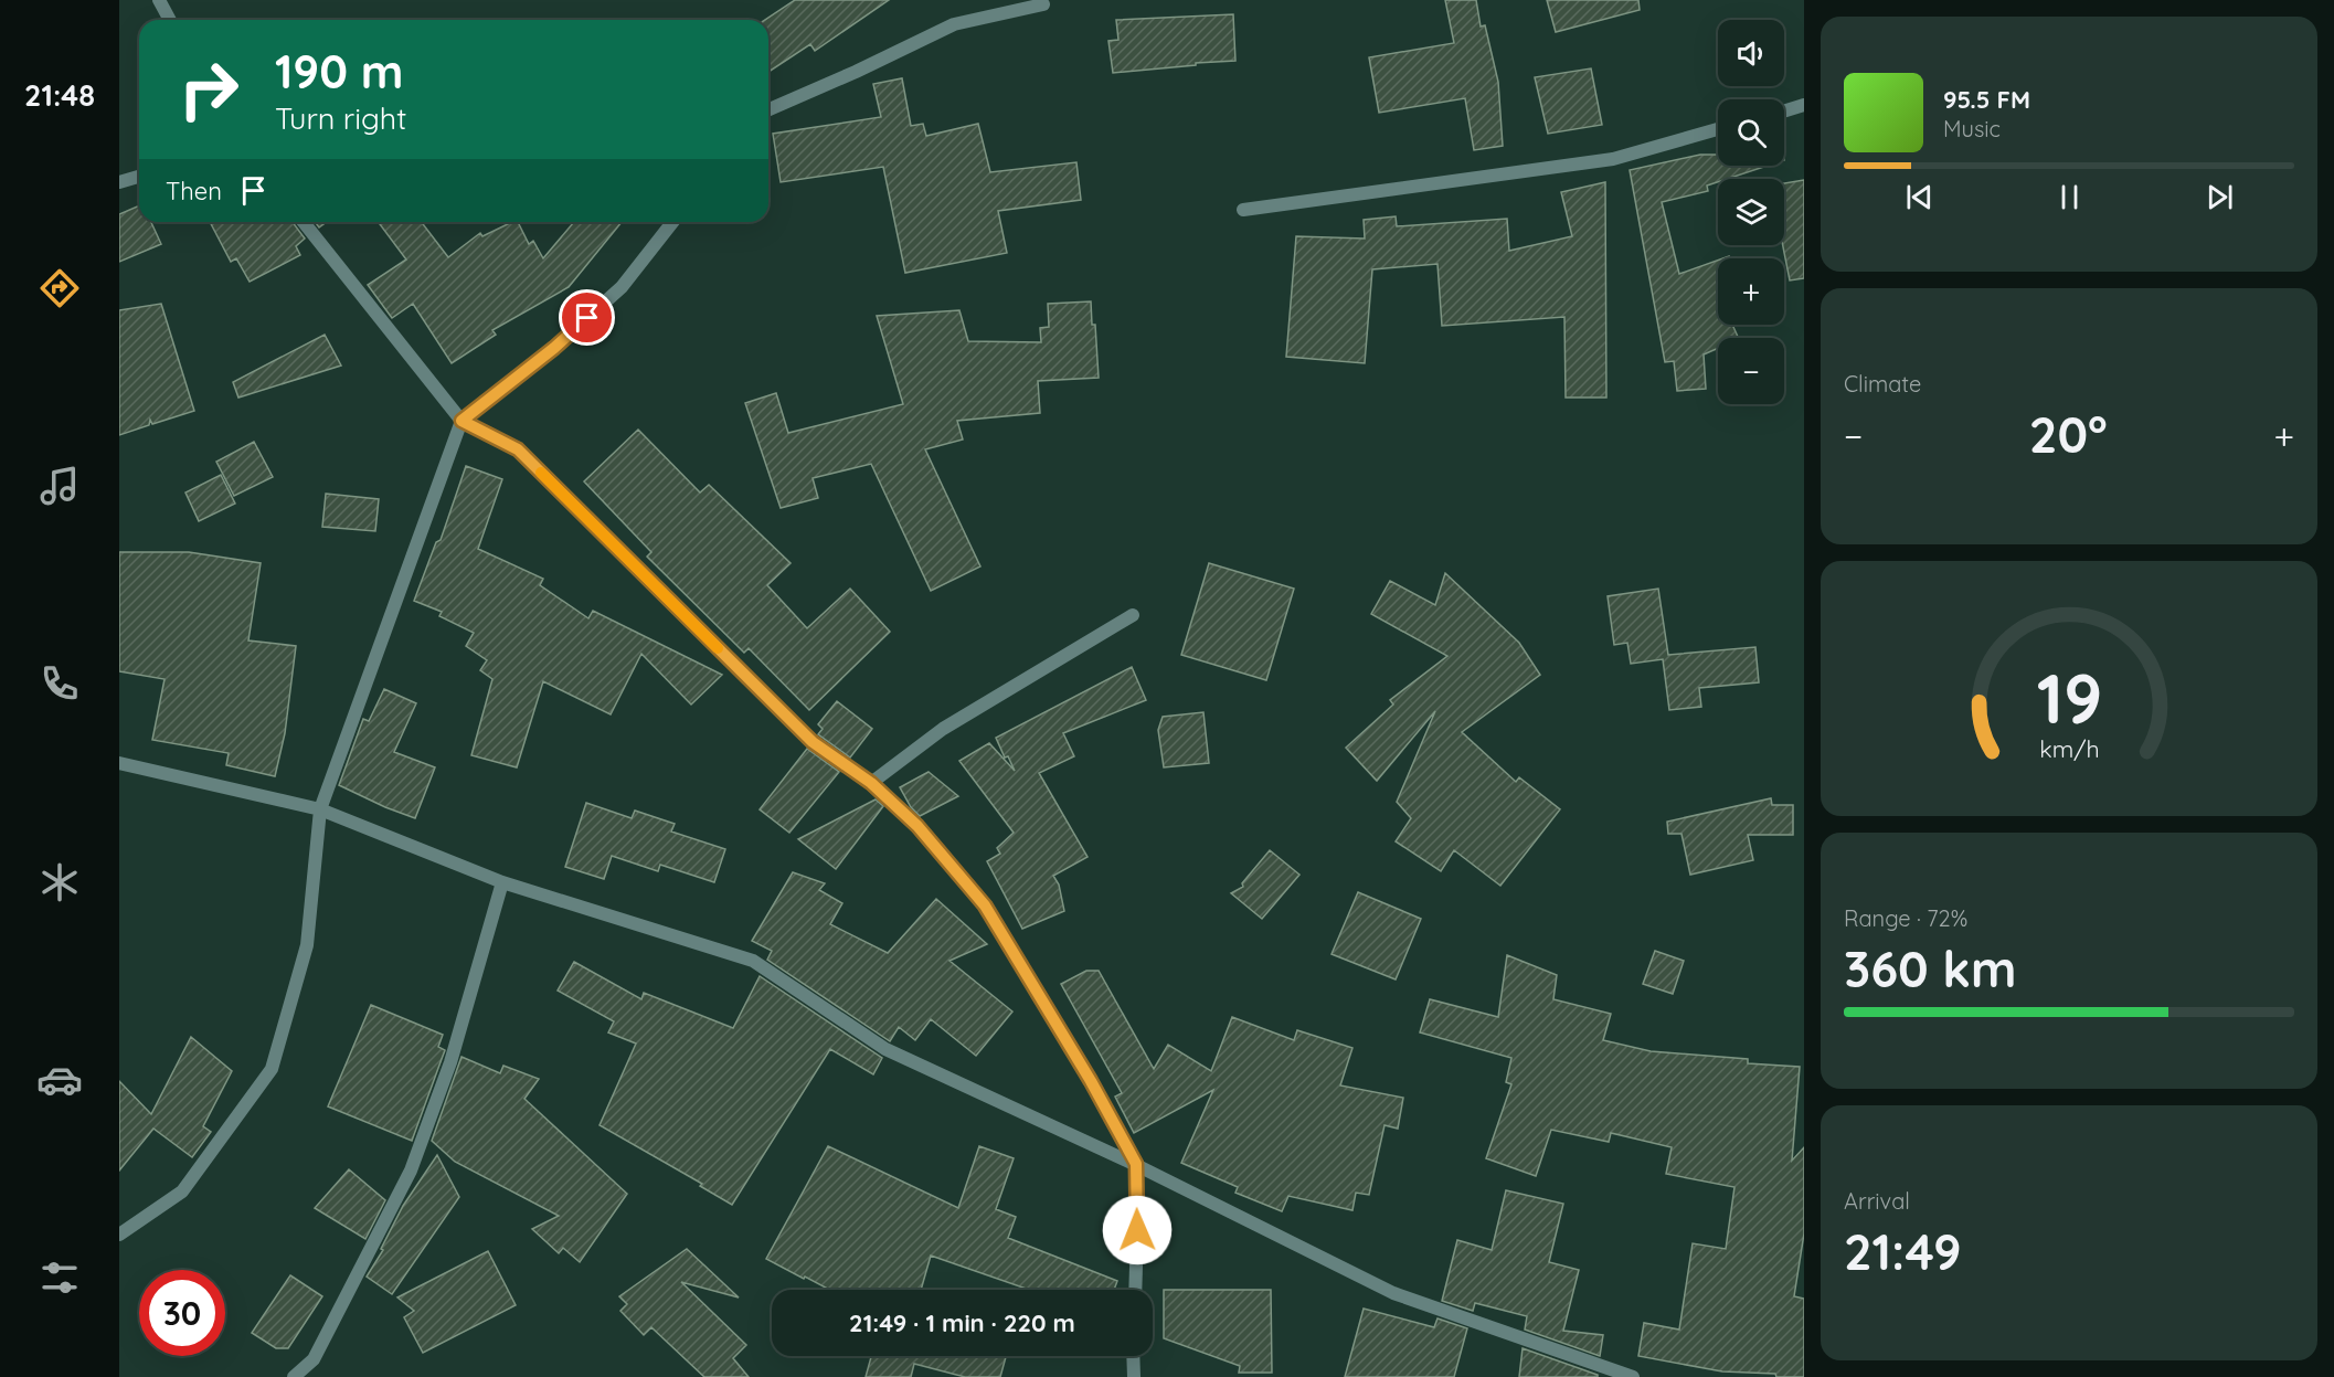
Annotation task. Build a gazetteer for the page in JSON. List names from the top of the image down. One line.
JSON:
{"page":{"tabs":"21:48","map_buttons":["+","−"],"turn":["190 m","Turn right"],"song":["95.5 FM","Music"],"then":"Then","tile":["Climate",["Range · 72%","360 km"],["Arrival","21:49"]],"heat":["−","20°","+"],"limit":"30","trip":"21:49 · 1 min · 220 m","gauge":["19","km/h"]}}
